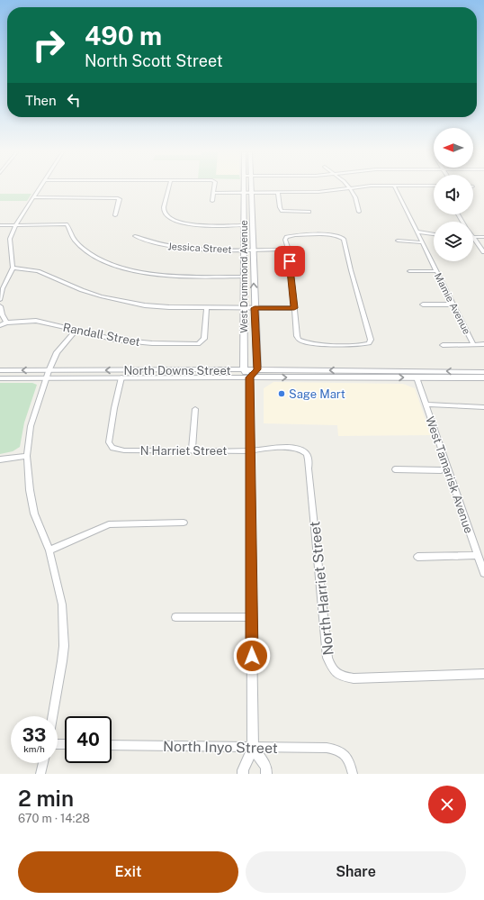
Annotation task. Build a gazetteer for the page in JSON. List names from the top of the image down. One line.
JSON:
{"streets":{"main road":["West Drummond Avenue","North Downs Street"],"street":["Jessica Street","Mamie Avenue","Randall Street","N Harriet Street","West Tamarisk Avenue","North Harriet Street","North Inyo Street"]},"crossings":[["Jessica Street","West Drummond Avenue"],["West Drummond Avenue","North Downs Street"],["North Downs Street","N Harriet Street"],["North Downs Street","West Tamarisk Avenue"],["N Harriet Street","North Harriet Street"]],"places":["Sage Mart"],"north":"left","page":{"turn":["490 m","North Scott Street"],"then":"Then","speed":"33 km/h","limit":"40","heading":["2 min","670 m · 14:28"],"buttons":["Exit","Share"]}}
